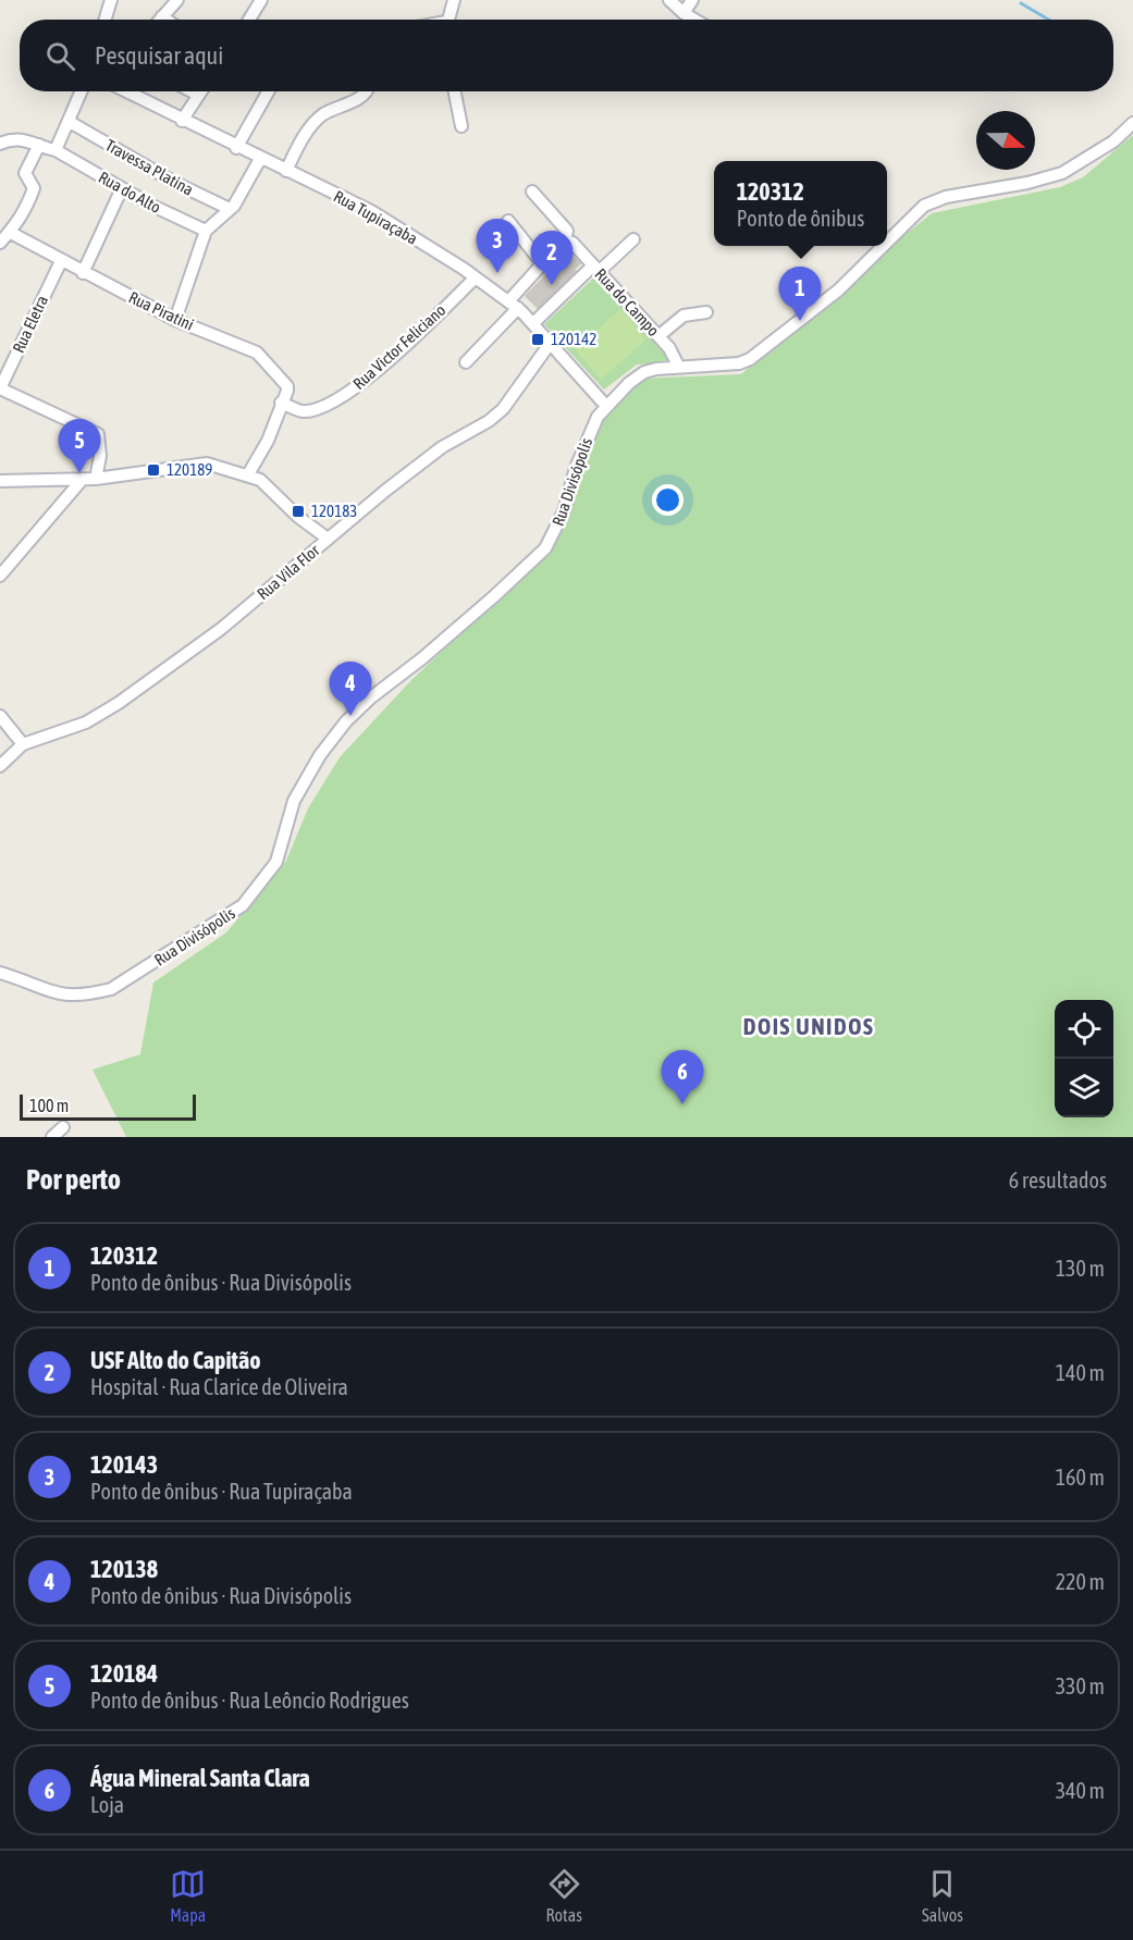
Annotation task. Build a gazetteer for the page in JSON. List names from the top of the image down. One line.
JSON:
{"streets":{"street":["Travessa Platina","Rua do Alto","Rua Tupiraçaba","Rua do Campo","Rua Piratini","Rua Eletra","Rua Victor Feliciano","Rua Divisópolis","Rua Vila Flor"]},"crossings":[["Rua Tupiraçaba","Rua Victor Feliciano"],["Rua Tupiraçaba","Rua Divisópolis"],["Rua Tupiraçaba","Rua Vila Flor"],["Rua do Campo","Rua Divisópolis"],["Rua Piratini","Rua Eletra"],["Rua Piratini","Rua Victor Feliciano"]],"districts":["DOIS UNIDOS"],"places":{"transit":["120142","120189","120183"]},"scale_bar":"100 m","north":"right","page":{"search":"Pesquisar aqui","popup":["120312","Ponto de ônibus"],"pins":["3","2","1","5","4","6"],"scale":"100 m","heading":["Por perto","6 resultados"],"list":[{"mark":"1","name":"120312","note":"Ponto de ônibus · Rua Divisópolis","value":"130 m"},{"mark":"2","name":"USF Alto do Capitão","note":"Hospital · Rua Clarice de Oliveira","value":"140 m"},{"mark":"3","name":"120143","note":"Ponto de ônibus · Rua Tupiraçaba","value":"160 m"},{"mark":"4","name":"120138","note":"Ponto de ônibus · Rua Divisópolis","value":"220 m"},{"mark":"5","name":"120184","note":"Ponto de ônibus · Rua Leôncio Rodrigues","value":"330 m"},{"mark":"6","name":"Água Mineral Santa Clara","note":"Loja","value":"340 m"}],"nav":["Mapa","Rotas","Salvos"]}}
